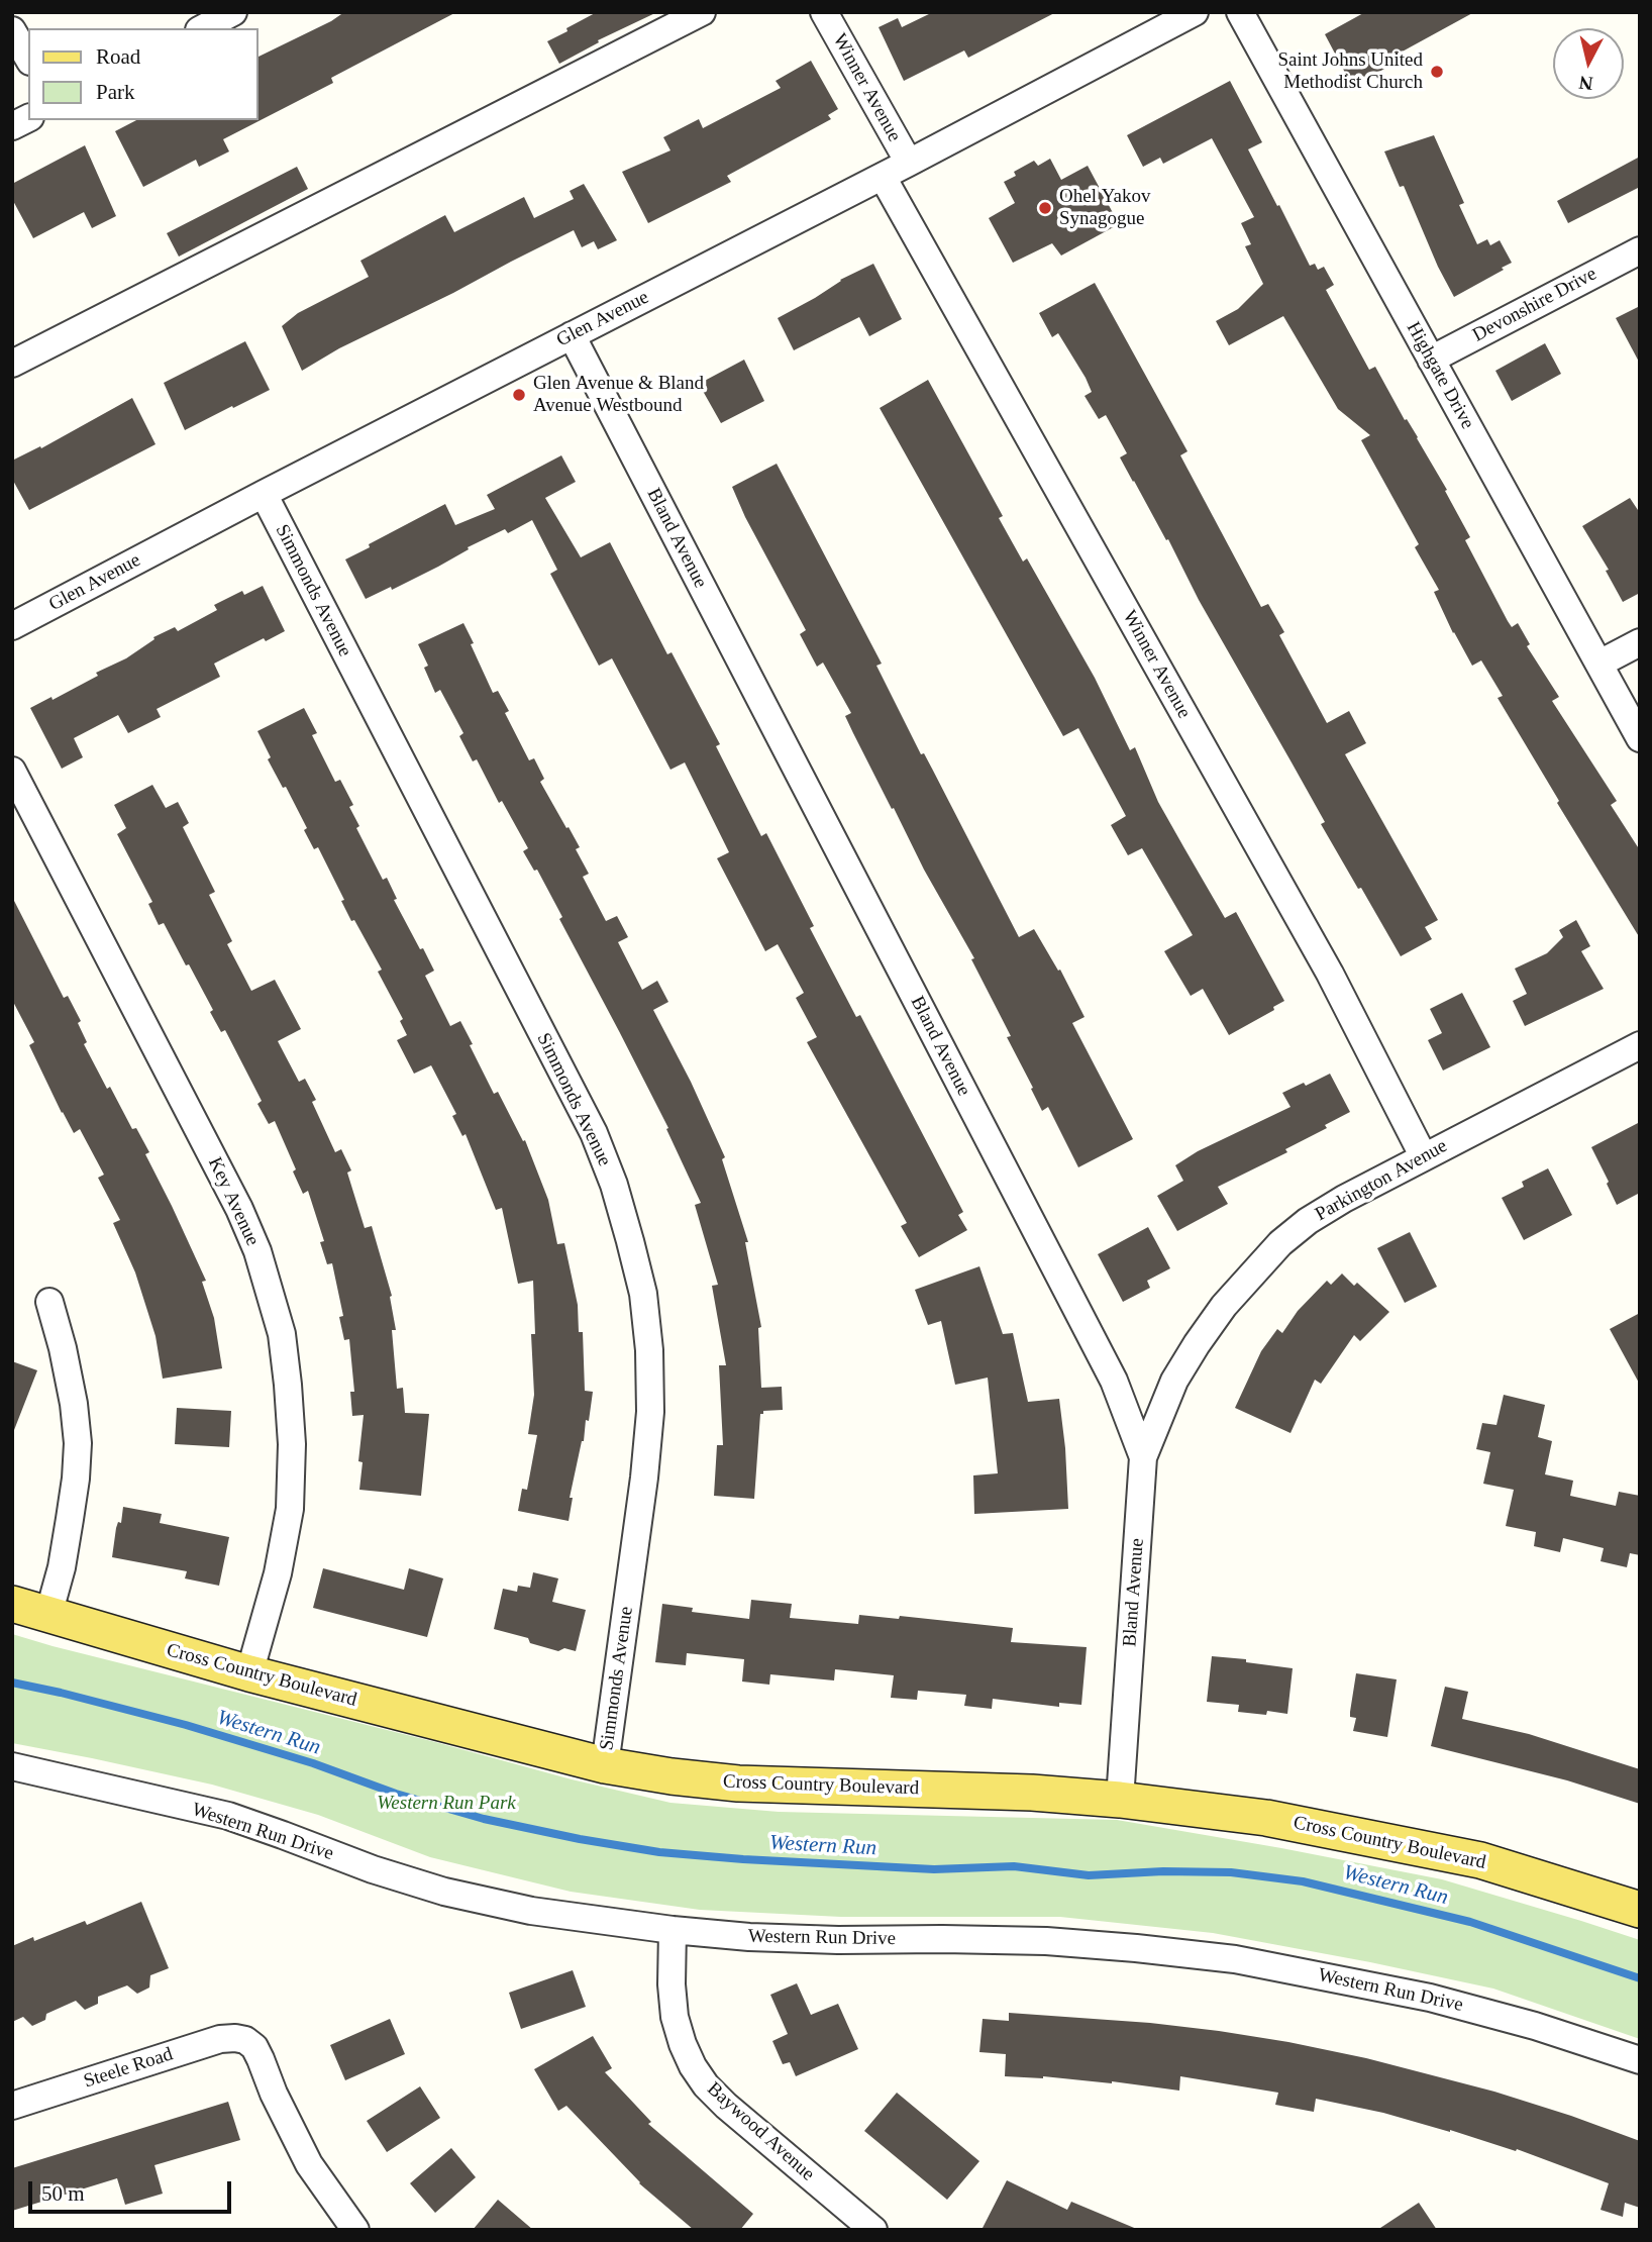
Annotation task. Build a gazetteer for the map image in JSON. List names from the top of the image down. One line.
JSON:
{"streets":{"main road":["Cross Country Boulevard"],"street":["Winner Avenue","Devonshire Drive","Glen Avenue","Highgate Drive","Bland Avenue","Simmonds Avenue","Parkington Avenue","Key Avenue","Western Run Drive","Steele Road","Baywood Avenue"]},"crossings":[["Winner Avenue","Glen Avenue"],["Winner Avenue","Parkington Avenue"],["Devonshire Drive","Highgate Drive"],["Glen Avenue","Bland Avenue"],["Glen Avenue","Simmonds Avenue"],["Bland Avenue","Parkington Avenue"],["Bland Avenue","Cross Country Boulevard"],["Simmonds Avenue","Cross Country Boulevard"],["Key Avenue","Cross Country Boulevard"],["Western Run Drive","Baywood Avenue"]],"water":["Western Run"],"parks":["Western Run Park"],"places":["Saint Johns United Methodist Church","Ohel Yakov Synagogue","Glen Avenue & Bland Avenue Westbound"],"legend":["Road","Park"],"scale_bar":"50 m","north":"bottom"}
